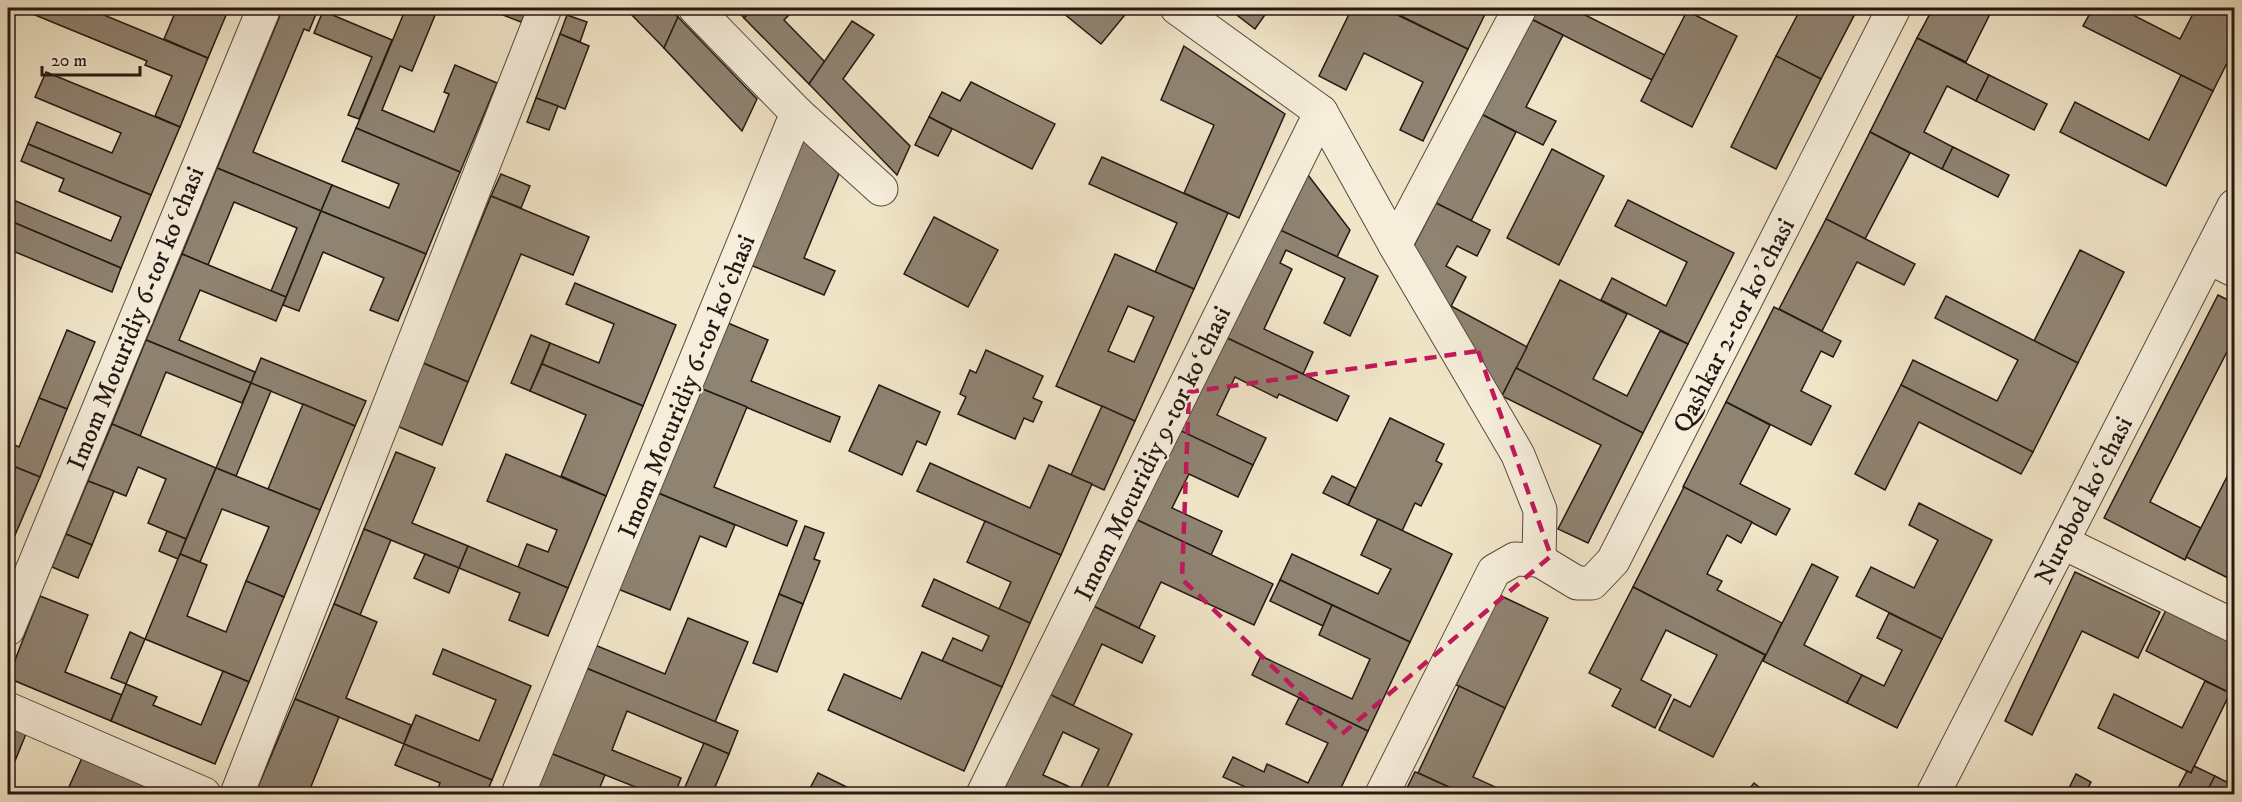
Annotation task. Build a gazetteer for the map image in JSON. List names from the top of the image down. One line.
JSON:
{"streets":{"street":["Imom Moturidiy 6-tor koʻchasi","Qashkar 2-tor koʼchasi","Imom Moturidiy 9-tor koʻchasi","Nurobod koʻchasi"]},"scale_bar":"20 m"}
